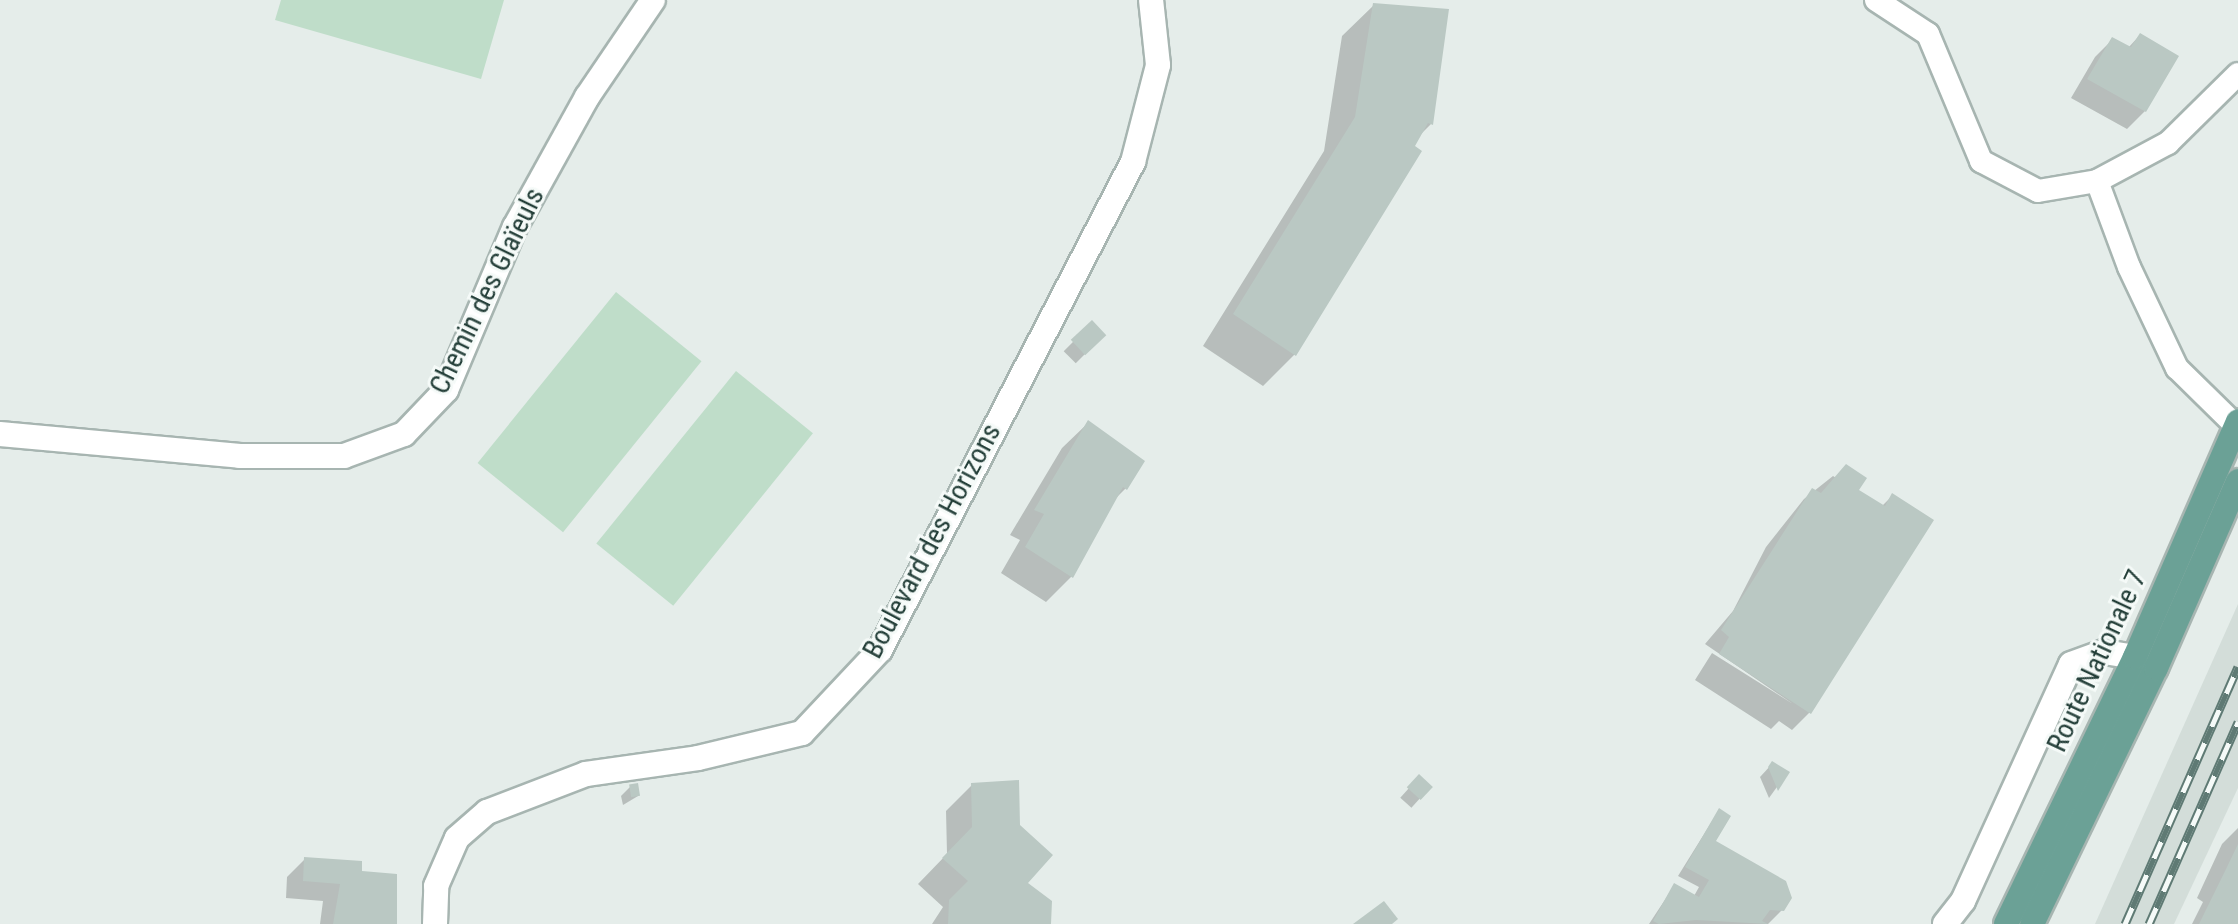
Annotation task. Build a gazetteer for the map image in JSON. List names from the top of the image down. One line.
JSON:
{"streets":{"main road":["Route Nationale 7"],"street":["Chemin des Glaïeuls","Boulevard des Horizons"]}}
